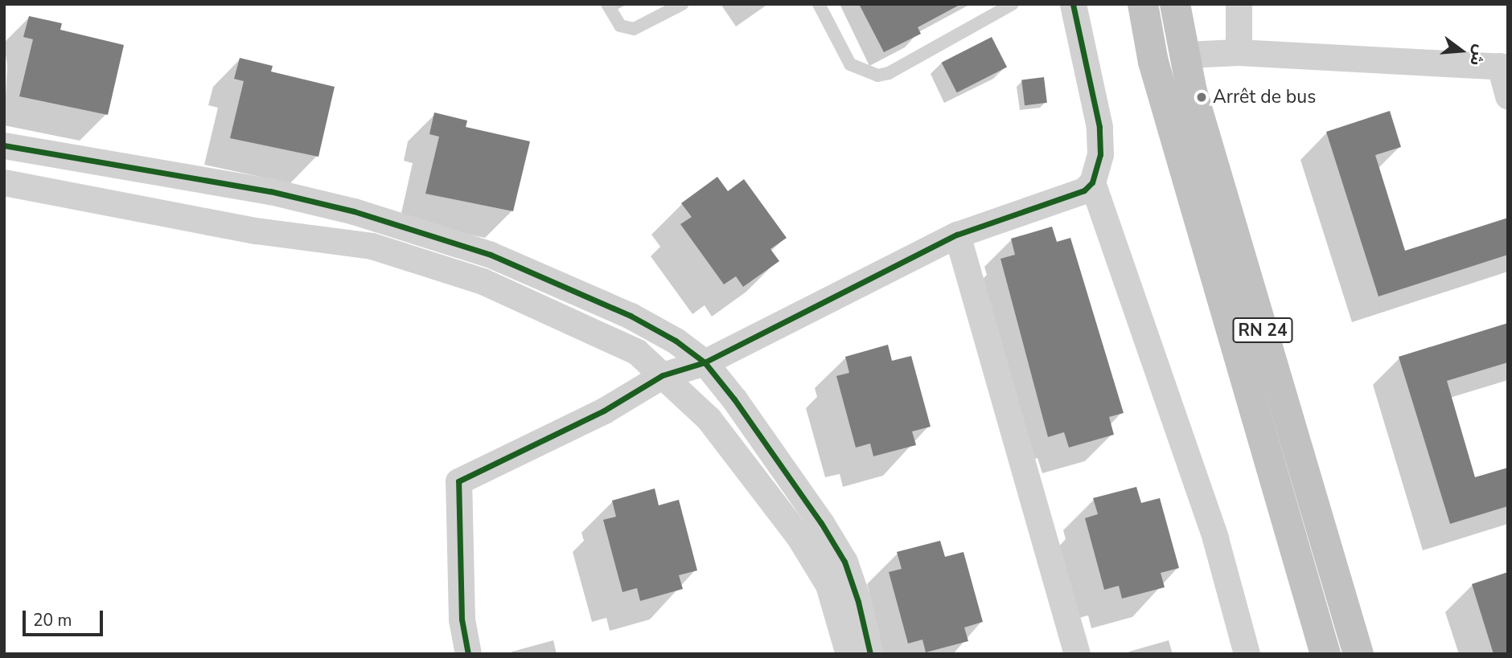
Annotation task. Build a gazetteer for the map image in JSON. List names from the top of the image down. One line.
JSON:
{"streets":{"highway":["RN 24"]},"places":["Arrêt de bus"],"scale_bar":"20 m","north":"right"}
